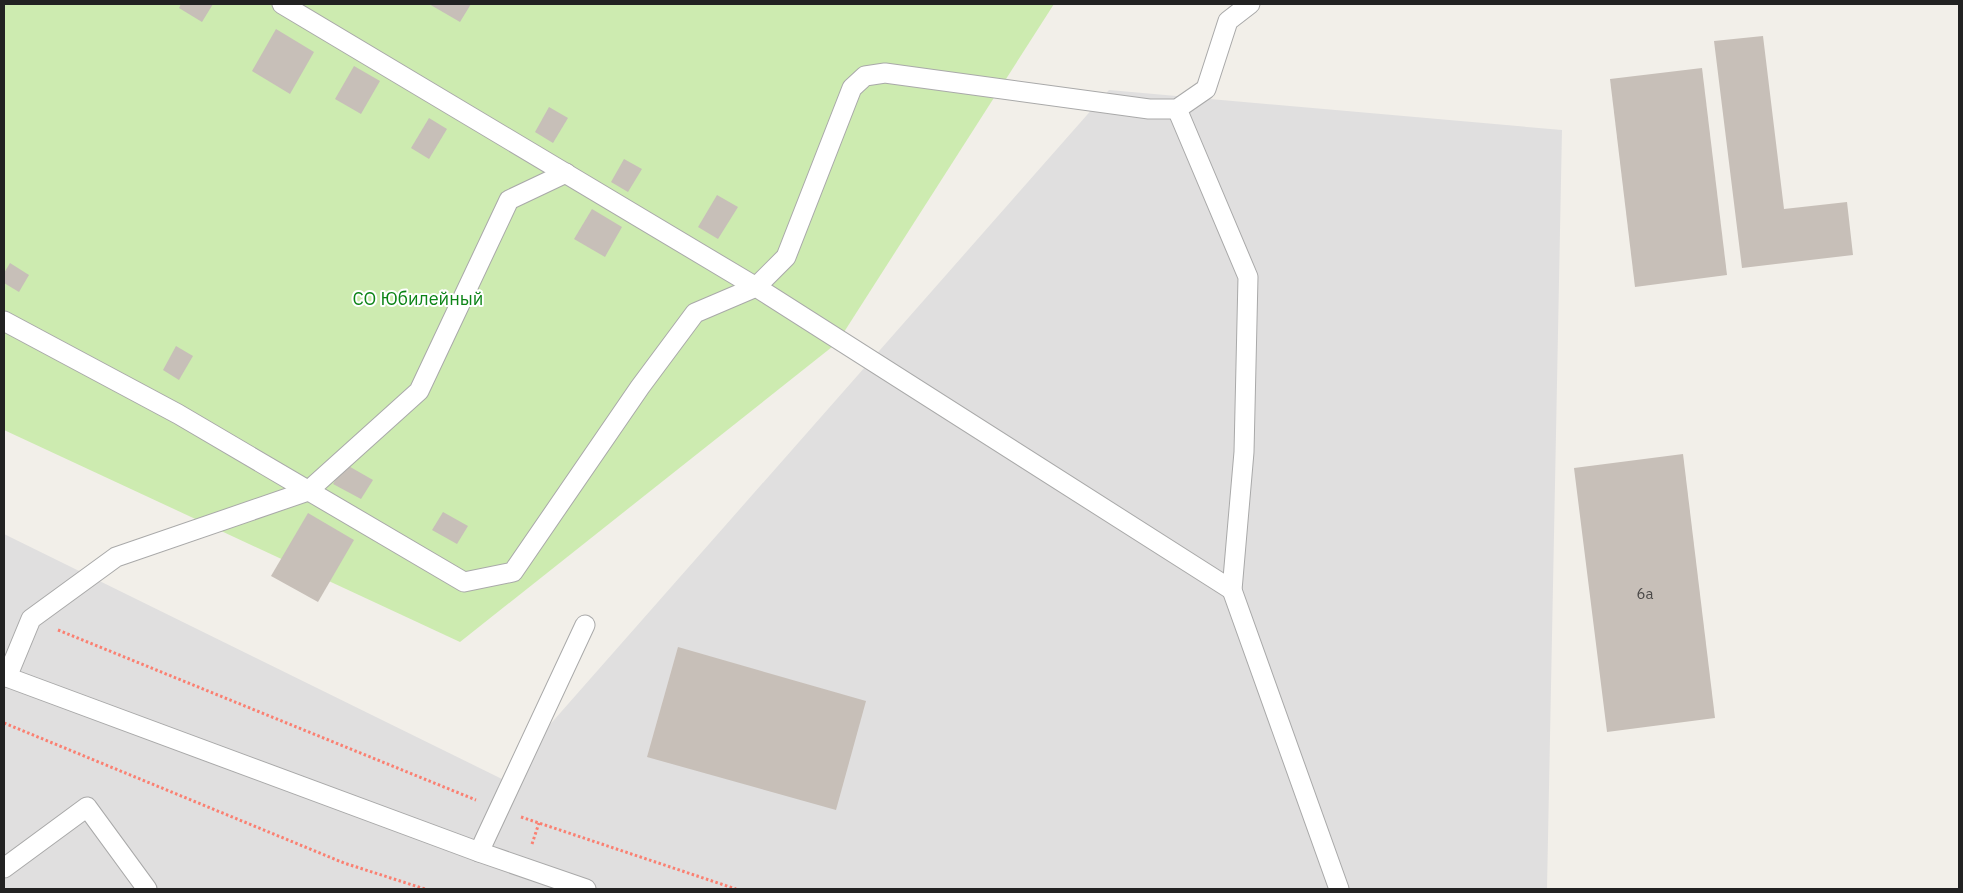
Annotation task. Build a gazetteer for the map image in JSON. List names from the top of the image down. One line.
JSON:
{"parks":["СО Юбилейный"],"house_numbers":["6а"]}
